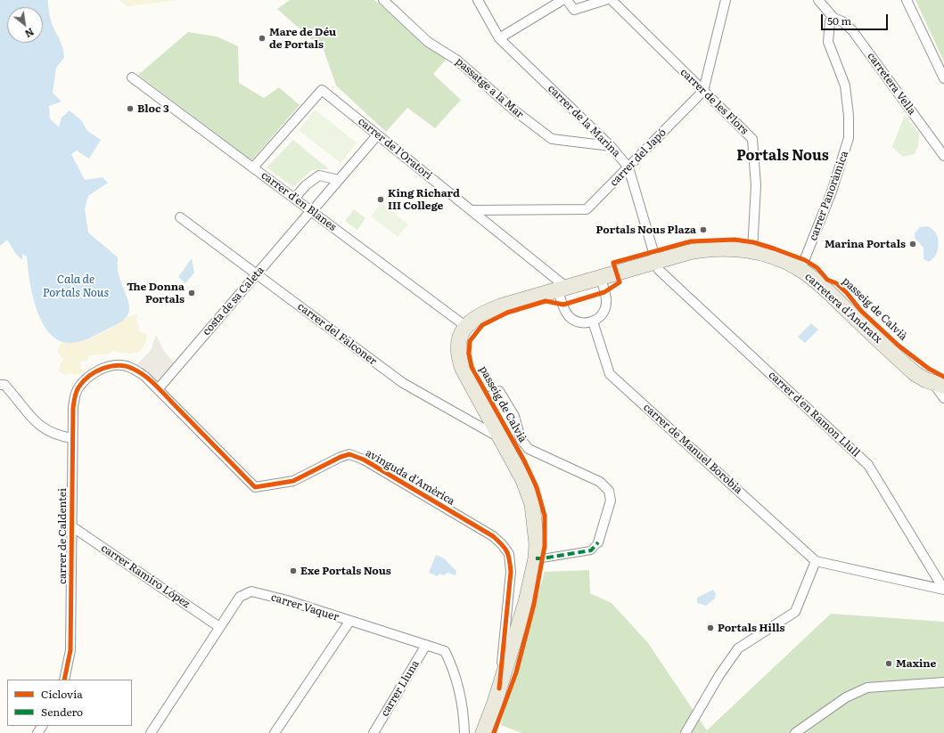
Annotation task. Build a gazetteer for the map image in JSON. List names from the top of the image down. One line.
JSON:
{"streets":{"main road":["carretera d'Andratx"],"street":["carretera Vella","passatge a la Mar","carrer de les Flors","carrer de la Marina","carrer de l'Oratori","carrer del Japó","carrer Panoràmica","carrer d'en Blanes","costa de sa Caleta","carrer del Falconer","carrer d'en Ramon Llull","carrer de Manuel Borobia","avinguda d'Amèrica","carrer de Caldentei","carrer Ramiro López","carrer Vaquer","carrer Lluna"],"cycle path":["passeig de Calvià"]},"crossings":[["carretera Vella","carrer Panoràmica"],["passatge a la Mar","carrer de la Marina"],["carrer de les Flors","carrer del Japó"],["carrer de les Flors","carretera d'Andratx"],["carrer de la Marina","carrer del Japó"],["carrer de la Marina","carretera d'Andratx"],["carrer de la Marina","carrer d'en Ramon Llull"],["carrer de l'Oratori","carrer del Japó"],["carrer de l'Oratori","carrer d'en Blanes"],["carrer de l'Oratori","carretera d'Andratx"],["carrer de l'Oratori","carrer de Manuel Borobia"],["carrer Panoràmica","carretera d'Andratx"],["carrer d'en Blanes","carretera d'Andratx"],["costa de sa Caleta","carrer del Falconer"],["costa de sa Caleta","avinguda d'Amèrica"],["costa de sa Caleta","carrer de Caldentei"],["carretera d'Andratx","carrer d'en Ramon Llull"],["carretera d'Andratx","carrer de Manuel Borobia"],["avinguda d'Amèrica","carrer de Caldentei"],["carrer de Caldentei","carrer Ramiro López"],["carrer Ramiro López","carrer Vaquer"],["carrer Vaquer","carrer Lluna"]],"districts":["Portals Nous"],"water":["Cala de Portals Nous"],"places":["Mare de Déu de Portals","Bloc 3","King Richard III College","Portals Nous Plaza","Marina Portals","The Donna Portals","Exe Portals Nous","Portals Hills","Maxine"],"legend":["Ciclovía","Sendero"],"scale_bar":"50 m","north":"bottom right"}
